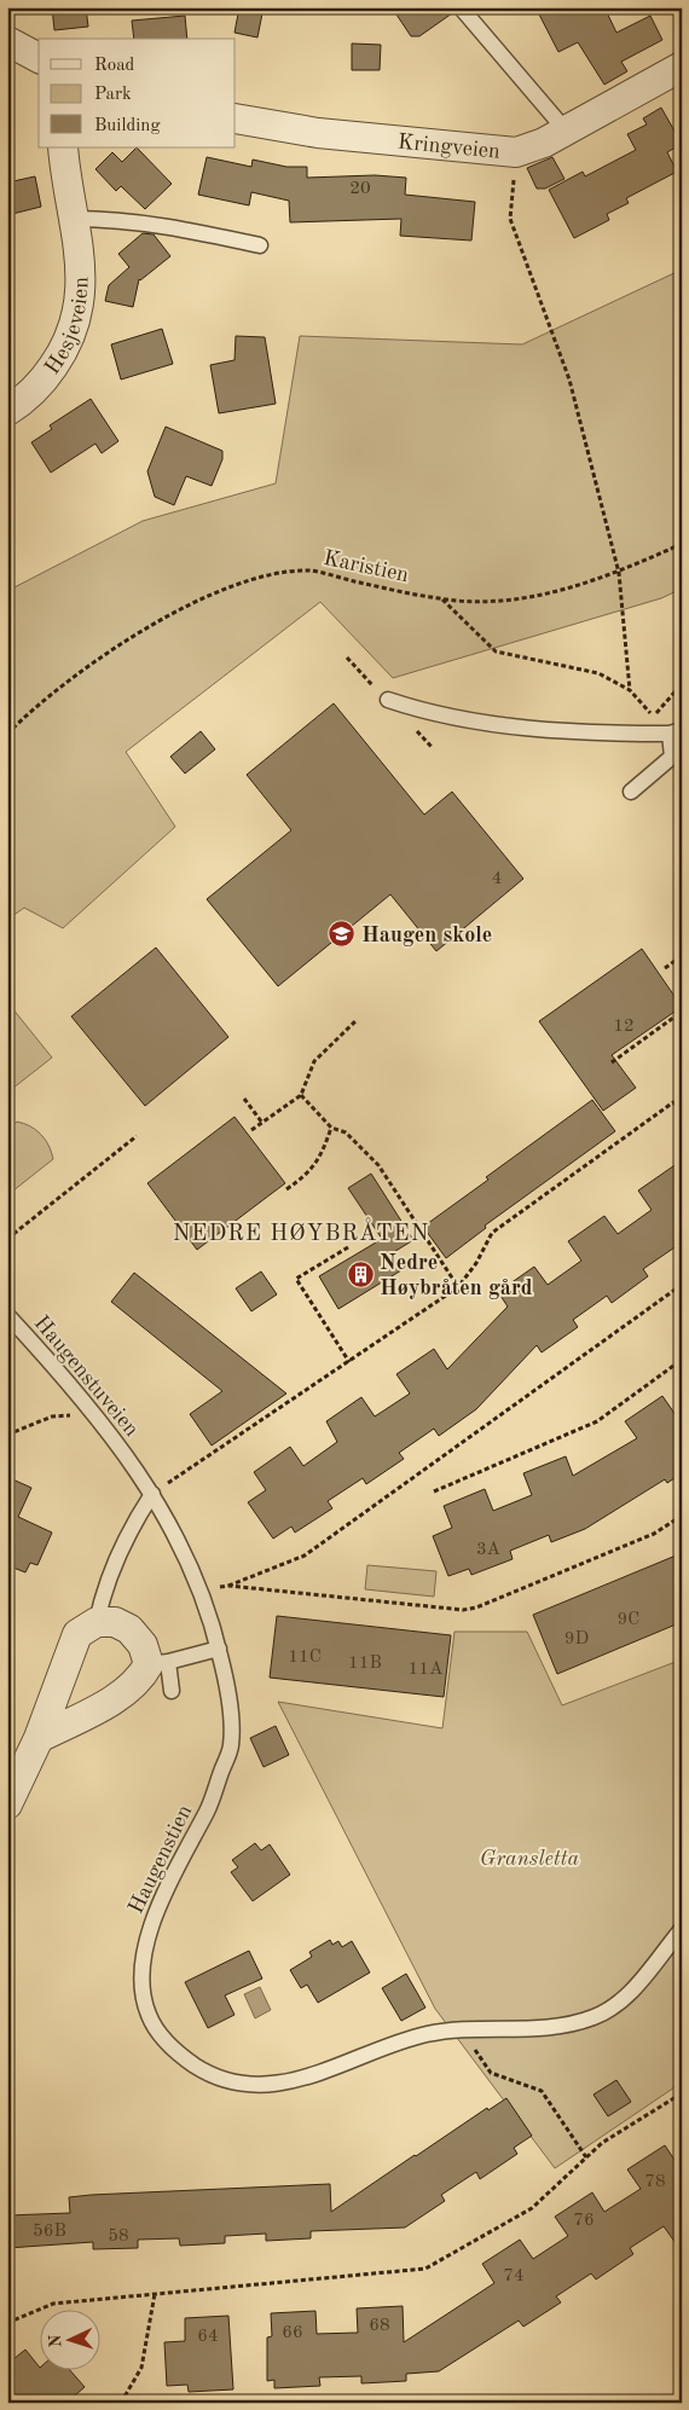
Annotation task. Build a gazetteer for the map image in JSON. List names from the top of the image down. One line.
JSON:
{"streets":{"street":["Kringveien","Hesjeveien"],"lane":["Haugenstuveien","Haugenstien"],"path":["Karistien"]},"crossings":[["Haugenstuveien","Haugenstien"]],"districts":["NEDRE HØYBRÅTEN"],"parks":["Gransletta"],"places":{"school or university":["Haugen skole"],"building":["Nedre Høybråten gård"]},"house_numbers":["20","4","12","3A","9C","9D","11C","11B","11A","78","76","56B","58","74","68","66","64"],"legend":["Road","Park","Building"],"north":"left"}
